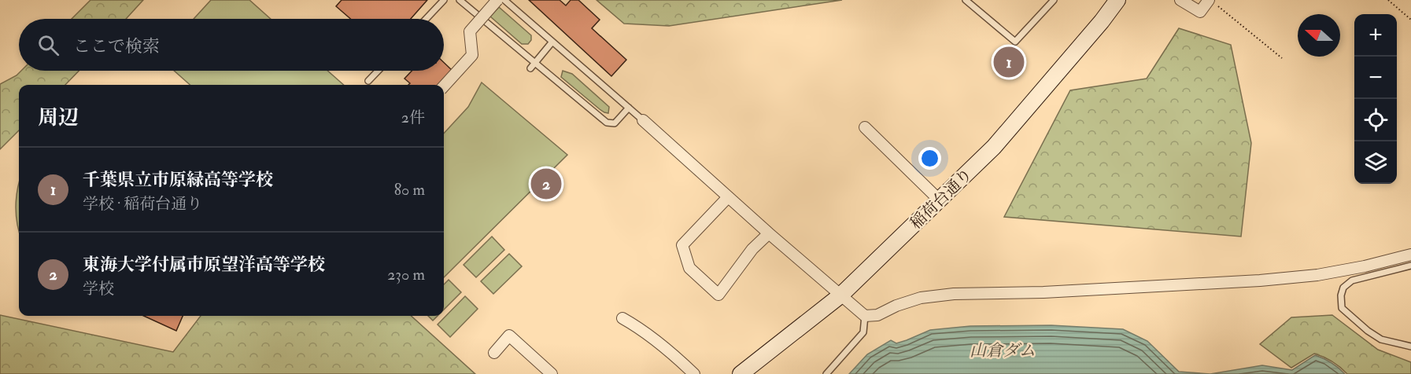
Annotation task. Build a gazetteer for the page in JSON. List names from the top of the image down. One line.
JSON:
{"streets":{"street":["稲荷台通り"]},"water":["山倉ダム"],"north":"left","page":{"map_buttons":["+","−"],"search":"ここで検索","pins":["1","2"],"heading":["周辺","2件"],"list":[{"mark":"1","name":"千葉県立市原緑高等学校","note":"学校 · 稲荷台通り","value":"80 m"},{"mark":"2","name":"東海大学付属市原望洋高等学校","note":"学校","value":"230 m"}]}}
